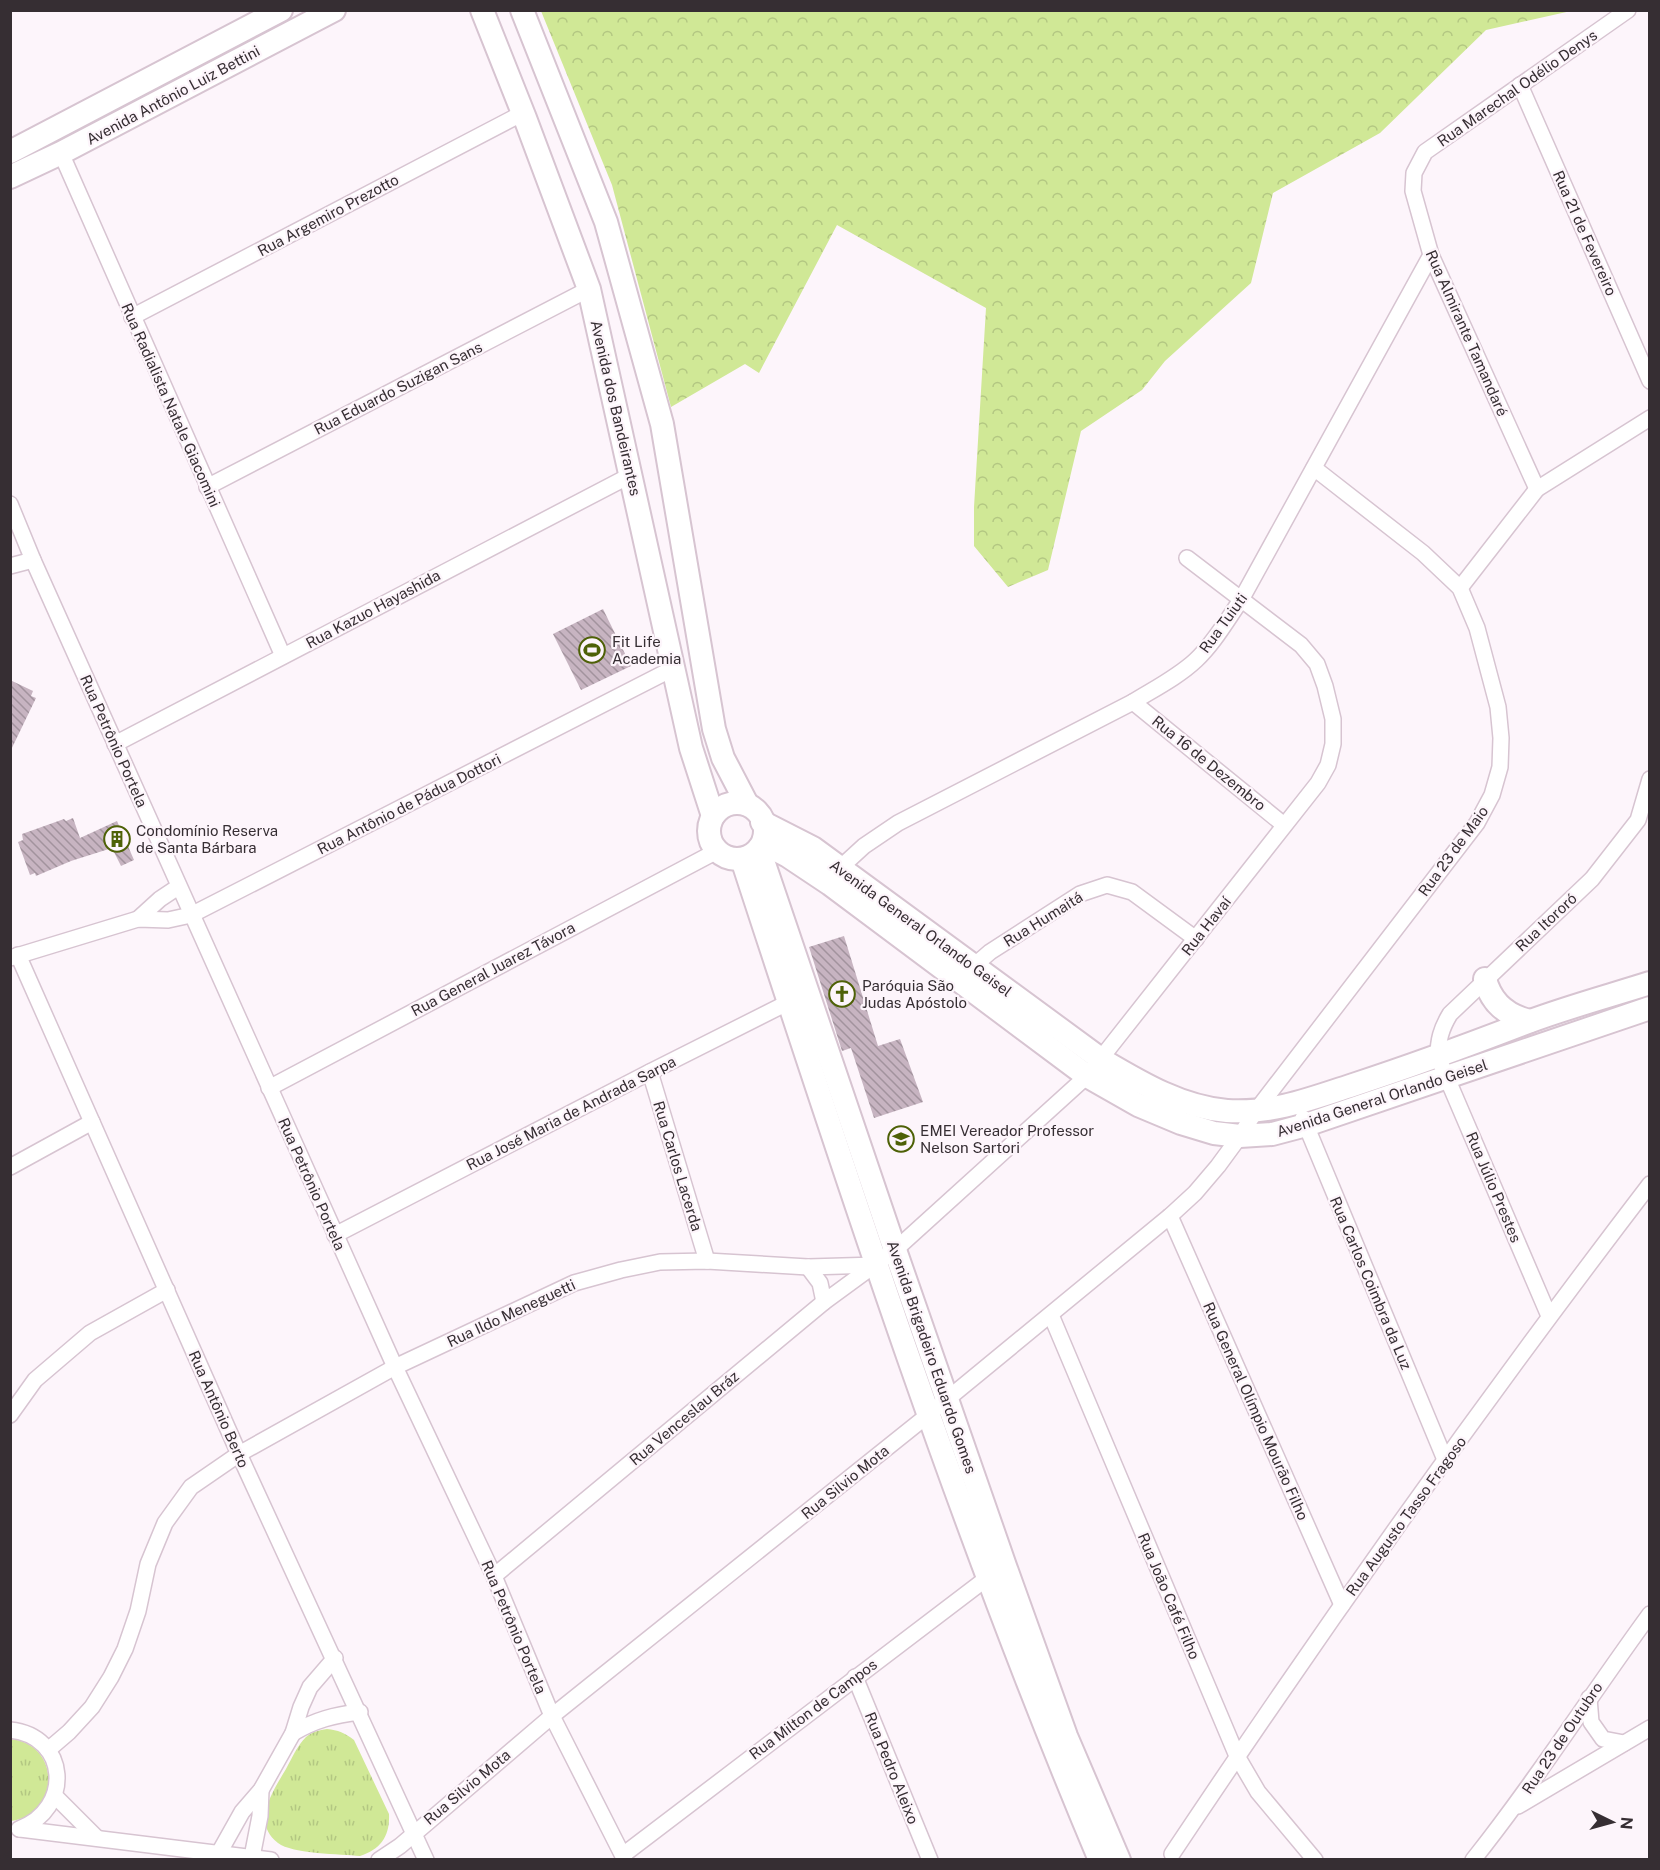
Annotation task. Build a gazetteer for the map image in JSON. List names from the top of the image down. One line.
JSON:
{"streets":{"main road":["Avenida Antônio Luiz Bettini","Avenida dos Bandeirantes","Avenida General Orlando Geisel","Avenida Brigadeiro Eduardo Gomes"],"street":["Rua Marechal Odélio Denys","Rua Argemiro Prezotto","Rua 21 de Fevereiro","Rua Almirante Tamandaré","Rua Eduardo Suzigan Sans","Rua Radialista Natale Giacomini","Rua Kazuo Hayashida","Rua Tuiuti","Rua Petrônio Portela","Rua 16 de Dezembro","Rua Antônio de Pádua Dottori","Rua 23 de Maio","Rua Humaitá","Rua Itororó","Rua Havaí","Rua General Juarez Távora","Rua José Maria de Andrada Sarpa","Rua Carlos Lacerda","Rua Júlio Prestes","Rua Carlos Coimbra da Luz","Rua Ildo Meneguetti","Rua Antônio Berto","Rua General Olímpio Mourão Filho","Rua Venceslau Bráz","Rua Silvio Mota","Rua Augusto Tasso Fragoso","Rua João Café Filho","Rua Milton de Campos","Rua 23 de Outubro","Rua Pedro Aleixo"]},"crossings":[["Rua Marechal Odélio Denys","Rua 21 de Fevereiro"],["Rua Marechal Odélio Denys","Rua Almirante Tamandaré"],["Avenida Antônio Luiz Bettini","Rua Radialista Natale Giacomini"],["Rua Argemiro Prezotto","Rua Radialista Natale Giacomini"],["Rua Argemiro Prezotto","Avenida dos Bandeirantes"],["Rua Almirante Tamandaré","Rua Tuiuti"],["Rua Eduardo Suzigan Sans","Rua Radialista Natale Giacomini"],["Rua Eduardo Suzigan Sans","Avenida dos Bandeirantes"],["Rua Radialista Natale Giacomini","Rua Kazuo Hayashida"],["Avenida dos Bandeirantes","Rua Kazuo Hayashida"],["Avenida dos Bandeirantes","Rua Antônio de Pádua Dottori"],["Avenida dos Bandeirantes","Avenida General Orlando Geisel"],["Avenida dos Bandeirantes","Rua General Juarez Távora"],["Avenida dos Bandeirantes","Avenida Brigadeiro Eduardo Gomes"],["Rua Kazuo Hayashida","Rua Petrônio Portela"],["Rua Tuiuti","Rua 16 de Dezembro"],["Rua Tuiuti","Rua 23 de Maio"],["Rua Tuiuti","Rua Havaí"],["Rua Tuiuti","Avenida General Orlando Geisel"],["Rua Petrônio Portela","Rua Antônio de Pádua Dottori"],["Rua Petrônio Portela","Rua General Juarez Távora"],["Rua Petrônio Portela","Rua José Maria de Andrada Sarpa"],["Rua Petrônio Portela","Rua Ildo Meneguetti"],["Rua Petrônio Portela","Rua Venceslau Bráz"],["Rua Petrônio Portela","Rua Silvio Mota"],["Rua Petrônio Portela","Rua Milton de Campos"],["Rua 16 de Dezembro","Rua Havaí"],["Rua Antônio de Pádua Dottori","Rua Antônio Berto"],["Rua 23 de Maio","Avenida General Orlando Geisel"],["Rua 23 de Maio","Rua Silvio Mota"],["Rua Humaitá","Rua Havaí"],["Rua Humaitá","Avenida General Orlando Geisel"],["Rua Itororó","Avenida General Orlando Geisel"],["Rua Itororó","Rua Júlio Prestes"],["Rua Havaí","Avenida General Orlando Geisel"],["Rua Havaí","Rua Ildo Meneguetti"],["Rua Havaí","Avenida Brigadeiro Eduardo Gomes"],["Rua Havaí","Rua Venceslau Bráz"],["Avenida General Orlando Geisel","Rua General Juarez Távora"],["Avenida General Orlando Geisel","Rua Júlio Prestes"],["Avenida General Orlando Geisel","Rua Carlos Coimbra da Luz"],["Avenida General Orlando Geisel","Avenida Brigadeiro Eduardo Gomes"],["Avenida General Orlando Geisel","Rua Silvio Mota"],["Rua General Juarez Távora","Avenida Brigadeiro Eduardo Gomes"],["Rua José Maria de Andrada Sarpa","Rua Carlos Lacerda"],["Rua José Maria de Andrada Sarpa","Avenida Brigadeiro Eduardo Gomes"],["Rua Carlos Lacerda","Rua Ildo Meneguetti"],["Rua Júlio Prestes","Rua Augusto Tasso Fragoso"],["Rua Carlos Coimbra da Luz","Rua Augusto Tasso Fragoso"],["Rua Ildo Meneguetti","Avenida Brigadeiro Eduardo Gomes"],["Rua Ildo Meneguetti","Rua Antônio Berto"],["Rua Ildo Meneguetti","Rua Venceslau Bráz"],["Avenida Brigadeiro Eduardo Gomes","Rua Venceslau Bráz"],["Avenida Brigadeiro Eduardo Gomes","Rua Silvio Mota"],["Avenida Brigadeiro Eduardo Gomes","Rua Milton de Campos"],["Rua Antônio Berto","Rua Silvio Mota"],["Rua General Olímpio Mourão Filho","Rua Silvio Mota"],["Rua General Olímpio Mourão Filho","Rua Augusto Tasso Fragoso"],["Rua Silvio Mota","Rua João Café Filho"],["Rua Augusto Tasso Fragoso","Rua João Café Filho"],["Rua Milton de Campos","Rua Pedro Aleixo"]],"places":{"sports":["Fit Life Academia"],"building":["Condomínio Reserva de Santa Bárbara"],"church":["Paróquia São Judas Apóstolo"],"school or university":["EMEI Vereador Professor Nelson Sartori"]},"north":"right"}
